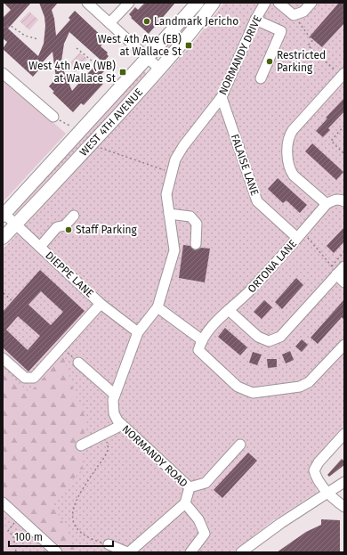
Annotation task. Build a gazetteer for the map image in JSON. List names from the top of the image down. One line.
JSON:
{"streets":{"main road":["WEST 4TH AVENUE"],"street":["NORMANDY DRIVE","FALAISE LANE","ORTONA LANE","DIEPPE LANE","NORMANDY ROAD"]},"crossings":[["NORMANDY DRIVE","FALAISE LANE"],["NORMANDY DRIVE","DIEPPE LANE"],["NORMANDY DRIVE","NORMANDY ROAD"],["WEST 4TH AVENUE","DIEPPE LANE"],["FALAISE LANE","ORTONA LANE"]],"places":{"other":["Landmark Jericho","Restricted Parking","Staff Parking"],"transit":["West 4th Ave (EB) at Wallace St","West 4th Ave (WB) at Wallace St"]},"scale_bar":"100 m"}
